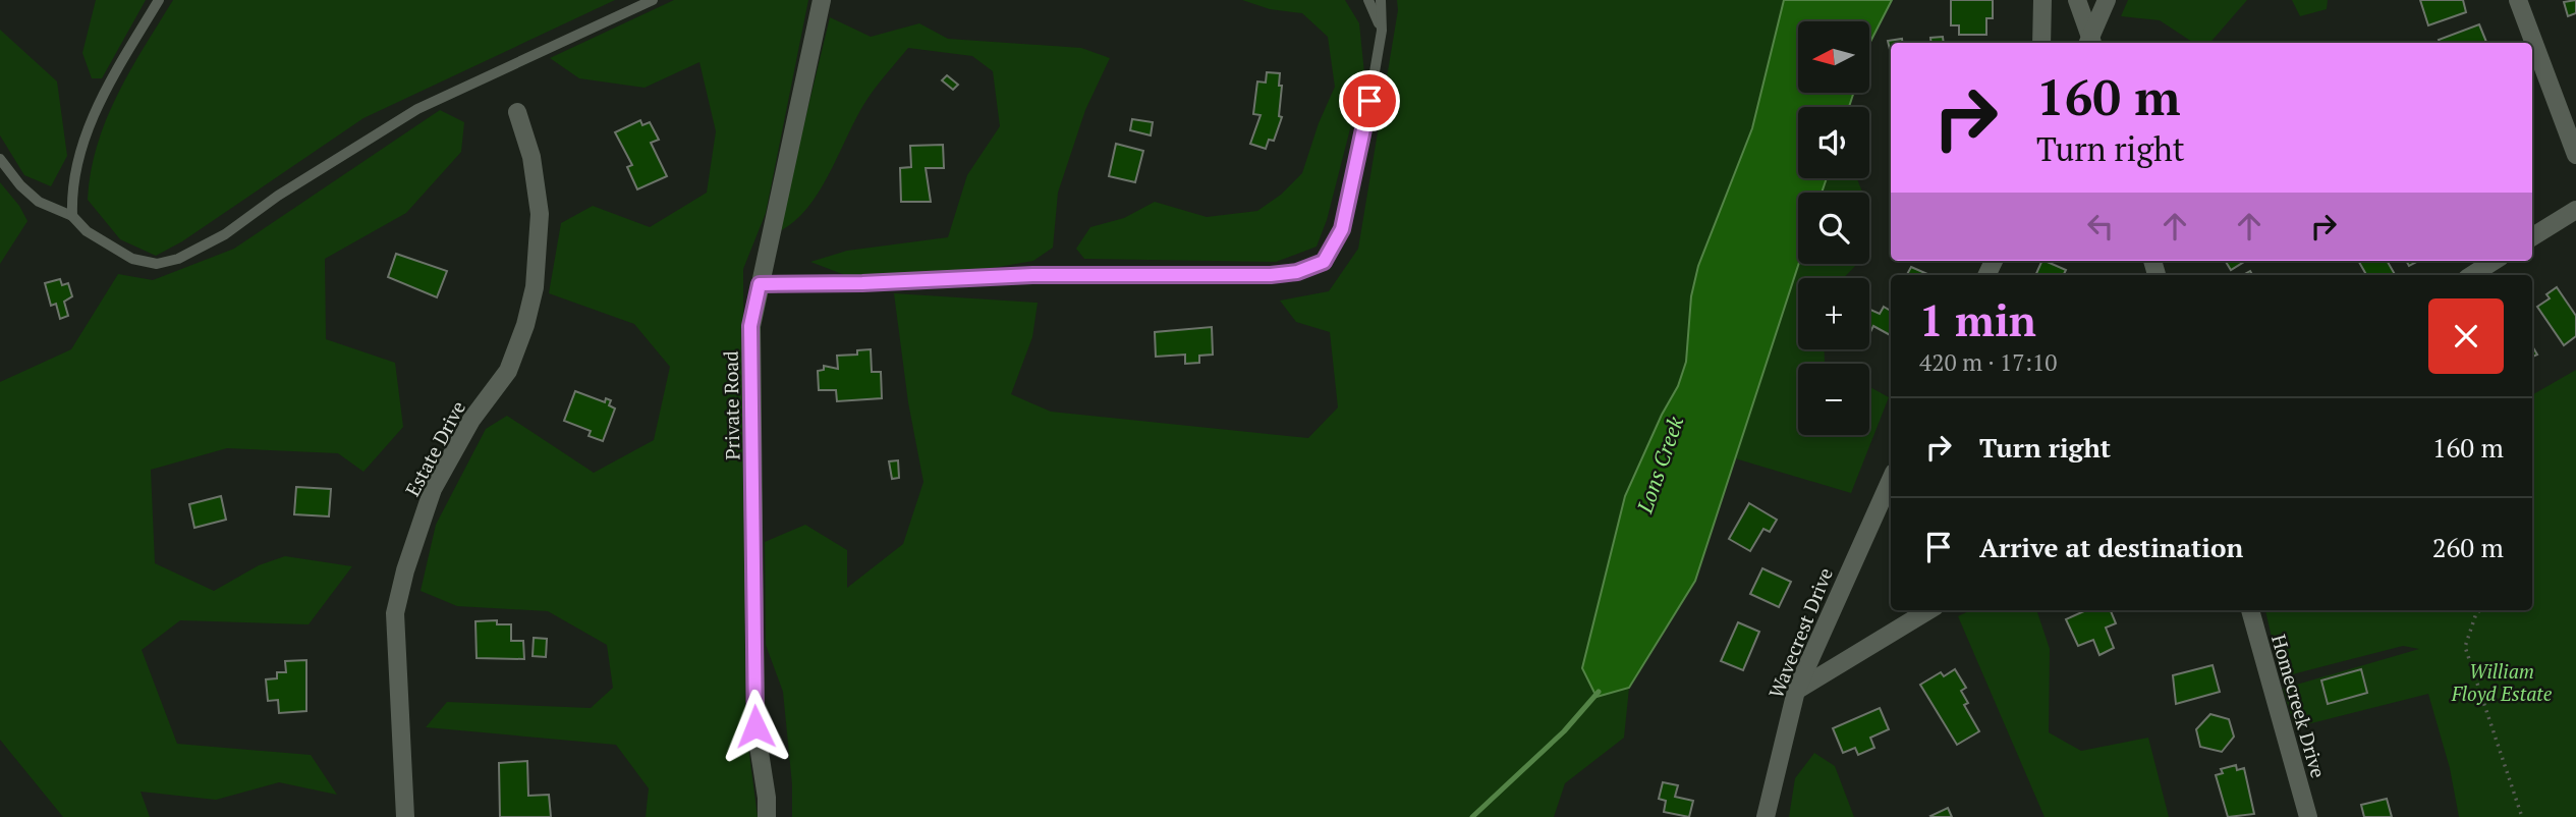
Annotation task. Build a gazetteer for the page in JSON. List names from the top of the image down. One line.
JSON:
{"streets":{"street":["Private Road","Estate Drive","Wavecrest Drive","Homecreek Drive"]},"water":["Lons Creek"],"parks":["William Floyd Estate"],"north":"left","page":{"map_buttons":["+","−"],"turn":["160 m","Turn right"],"heading":["1 min","420 m · 17:10"],"list":[{"name":"Turn right","value":"160 m"},{"name":"Arrive at destination","value":"260 m"}]}}
